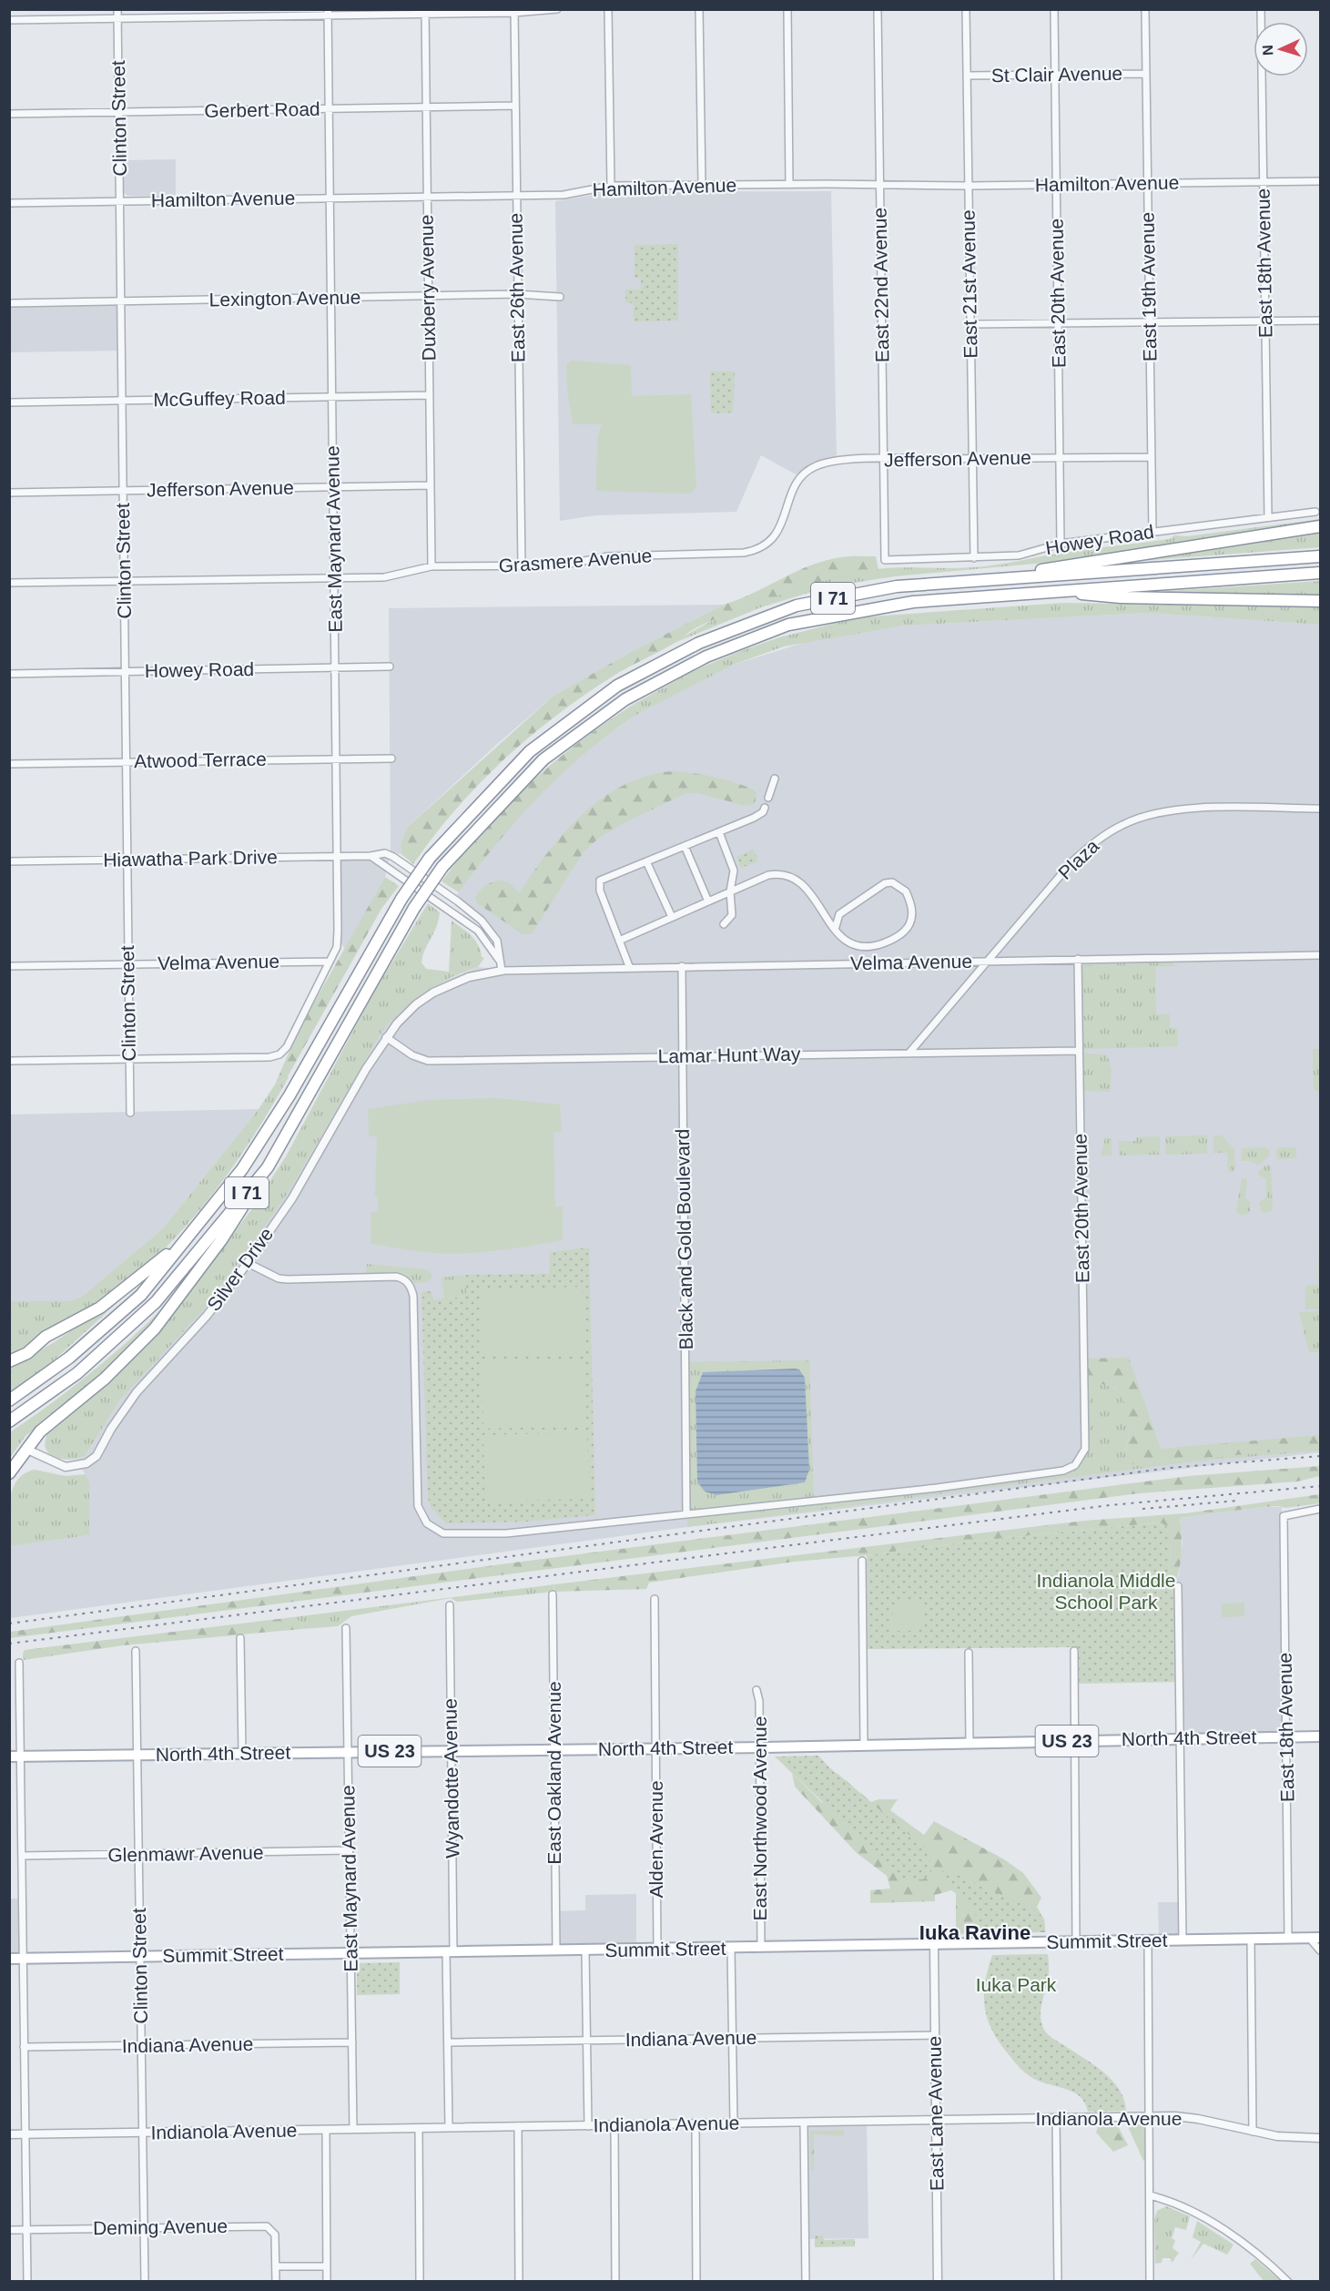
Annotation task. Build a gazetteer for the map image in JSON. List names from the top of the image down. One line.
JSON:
{"streets":{"highway":["I 71"],"main road":["North 4th Street","US 23","Summit Street"],"street":["St Clair Avenue","Gerbert Road","Clinton Street","Hamilton Avenue","East 18th Avenue","East 21st Avenue","East 22nd Avenue","East 19th Avenue","Duxberry Avenue","East 26th Avenue","East 20th Avenue","Lexington Avenue","McGuffey Road","Jefferson Avenue","East Maynard Avenue","Howey Road","Grasmere Avenue","Atwood Terrace","Hiawatha Park Drive","Plaza","Velma Avenue","Lamar Hunt Way","Black and Gold Boulevard","Silver Drive","East Oakland Avenue","Wyandotte Avenue","East Northwood Avenue","Alden Avenue","Glenmawr Avenue","Indiana Avenue","East Lane Avenue","Indianola Avenue","Deming Avenue"]},"crossings":[["St Clair Avenue","East 21st Avenue"],["St Clair Avenue","East 19th Avenue"],["St Clair Avenue","East 20th Avenue"],["Gerbert Road","Clinton Street"],["Gerbert Road","Duxberry Avenue"],["Gerbert Road","East 26th Avenue"],["Gerbert Road","East Maynard Avenue"],["Clinton Street","Hamilton Avenue"],["Clinton Street","Lexington Avenue"],["Clinton Street","McGuffey Road"],["Clinton Street","Jefferson Avenue"],["Clinton Street","East Maynard Avenue"],["Clinton Street","Howey Road"],["Clinton Street","Grasmere Avenue"],["Clinton Street","Atwood Terrace"],["Clinton Street","Hiawatha Park Drive"],["Clinton Street","Velma Avenue"],["Clinton Street","North 4th Street"],["Clinton Street","Glenmawr Avenue"],["Clinton Street","Summit Street"],["Clinton Street","Indiana Avenue"],["Clinton Street","Indianola Avenue"],["Clinton Street","Deming Avenue"],["Hamilton Avenue","East 18th Avenue"],["Hamilton Avenue","East 21st Avenue"],["Hamilton Avenue","East 22nd Avenue"],["Hamilton Avenue","East 19th Avenue"],["Hamilton Avenue","Duxberry Avenue"],["Hamilton Avenue","East 26th Avenue"],["Hamilton Avenue","East 20th Avenue"],["Hamilton Avenue","East Maynard Avenue"],["East 18th Avenue","Howey Road"],["East 18th Avenue","North 4th Street"],["East 18th Avenue","Summit Street"],["East 21st Avenue","Jefferson Avenue"],["East 21st Avenue","Howey Road"],["East 22nd Avenue","Jefferson Avenue"],["East 22nd Avenue","Howey Road"],["East 19th Avenue","Jefferson Avenue"],["East 19th Avenue","Howey Road"],["Duxberry Avenue","Lexington Avenue"],["Duxberry Avenue","McGuffey Road"],["Duxberry Avenue","Jefferson Avenue"],["Duxberry Avenue","Grasmere Avenue"],["East 26th Avenue","Lexington Avenue"],["East 26th Avenue","Grasmere Avenue"],["East 20th Avenue","Jefferson Avenue"],["East 20th Avenue","Howey Road"],["East 20th Avenue","Velma Avenue"],["East 20th Avenue","Lamar Hunt Way"],["East 20th Avenue","Black and Gold Boulevard"],["Lexington Avenue","East Maynard Avenue"],["McGuffey Road","East Maynard Avenue"],["Jefferson Avenue","East Maynard Avenue"],["Jefferson Avenue","Grasmere Avenue"],["East Maynard Avenue","Howey Road"],["East Maynard Avenue","Grasmere Avenue"],["East Maynard Avenue","Atwood Terrace"],["East Maynard Avenue","Hiawatha Park Drive"],["East Maynard Avenue","Velma Avenue"],["East Maynard Avenue","North 4th Street"],["East Maynard Avenue","Glenmawr Avenue"],["East Maynard Avenue","Summit Street"],["East Maynard Avenue","Indiana Avenue"],["East Maynard Avenue","Indianola Avenue"],["Hiawatha Park Drive","Velma Avenue"],["Hiawatha Park Drive","Silver Drive"],["Plaza","Velma Avenue"],["Plaza","Lamar Hunt Way"],["Velma Avenue","Black and Gold Boulevard"],["Velma Avenue","Silver Drive"],["Lamar Hunt Way","Black and Gold Boulevard"],["Lamar Hunt Way","Silver Drive"],["North 4th Street","East Oakland Avenue"],["North 4th Street","Wyandotte Avenue"],["North 4th Street","East Northwood Avenue"],["North 4th Street","Alden Avenue"],["East Oakland Avenue","Summit Street"],["Wyandotte Avenue","Summit Street"],["Wyandotte Avenue","Indiana Avenue"],["Wyandotte Avenue","Indianola Avenue"],["East Northwood Avenue","Summit Street"],["Alden Avenue","Summit Street"],["Summit Street","East Lane Avenue"],["Indiana Avenue","East Lane Avenue"],["East Lane Avenue","Indianola Avenue"]],"districts":["Iuka Ravine"],"parks":["Indianola Middle School Park","Iuka Park"],"north":"left"}
